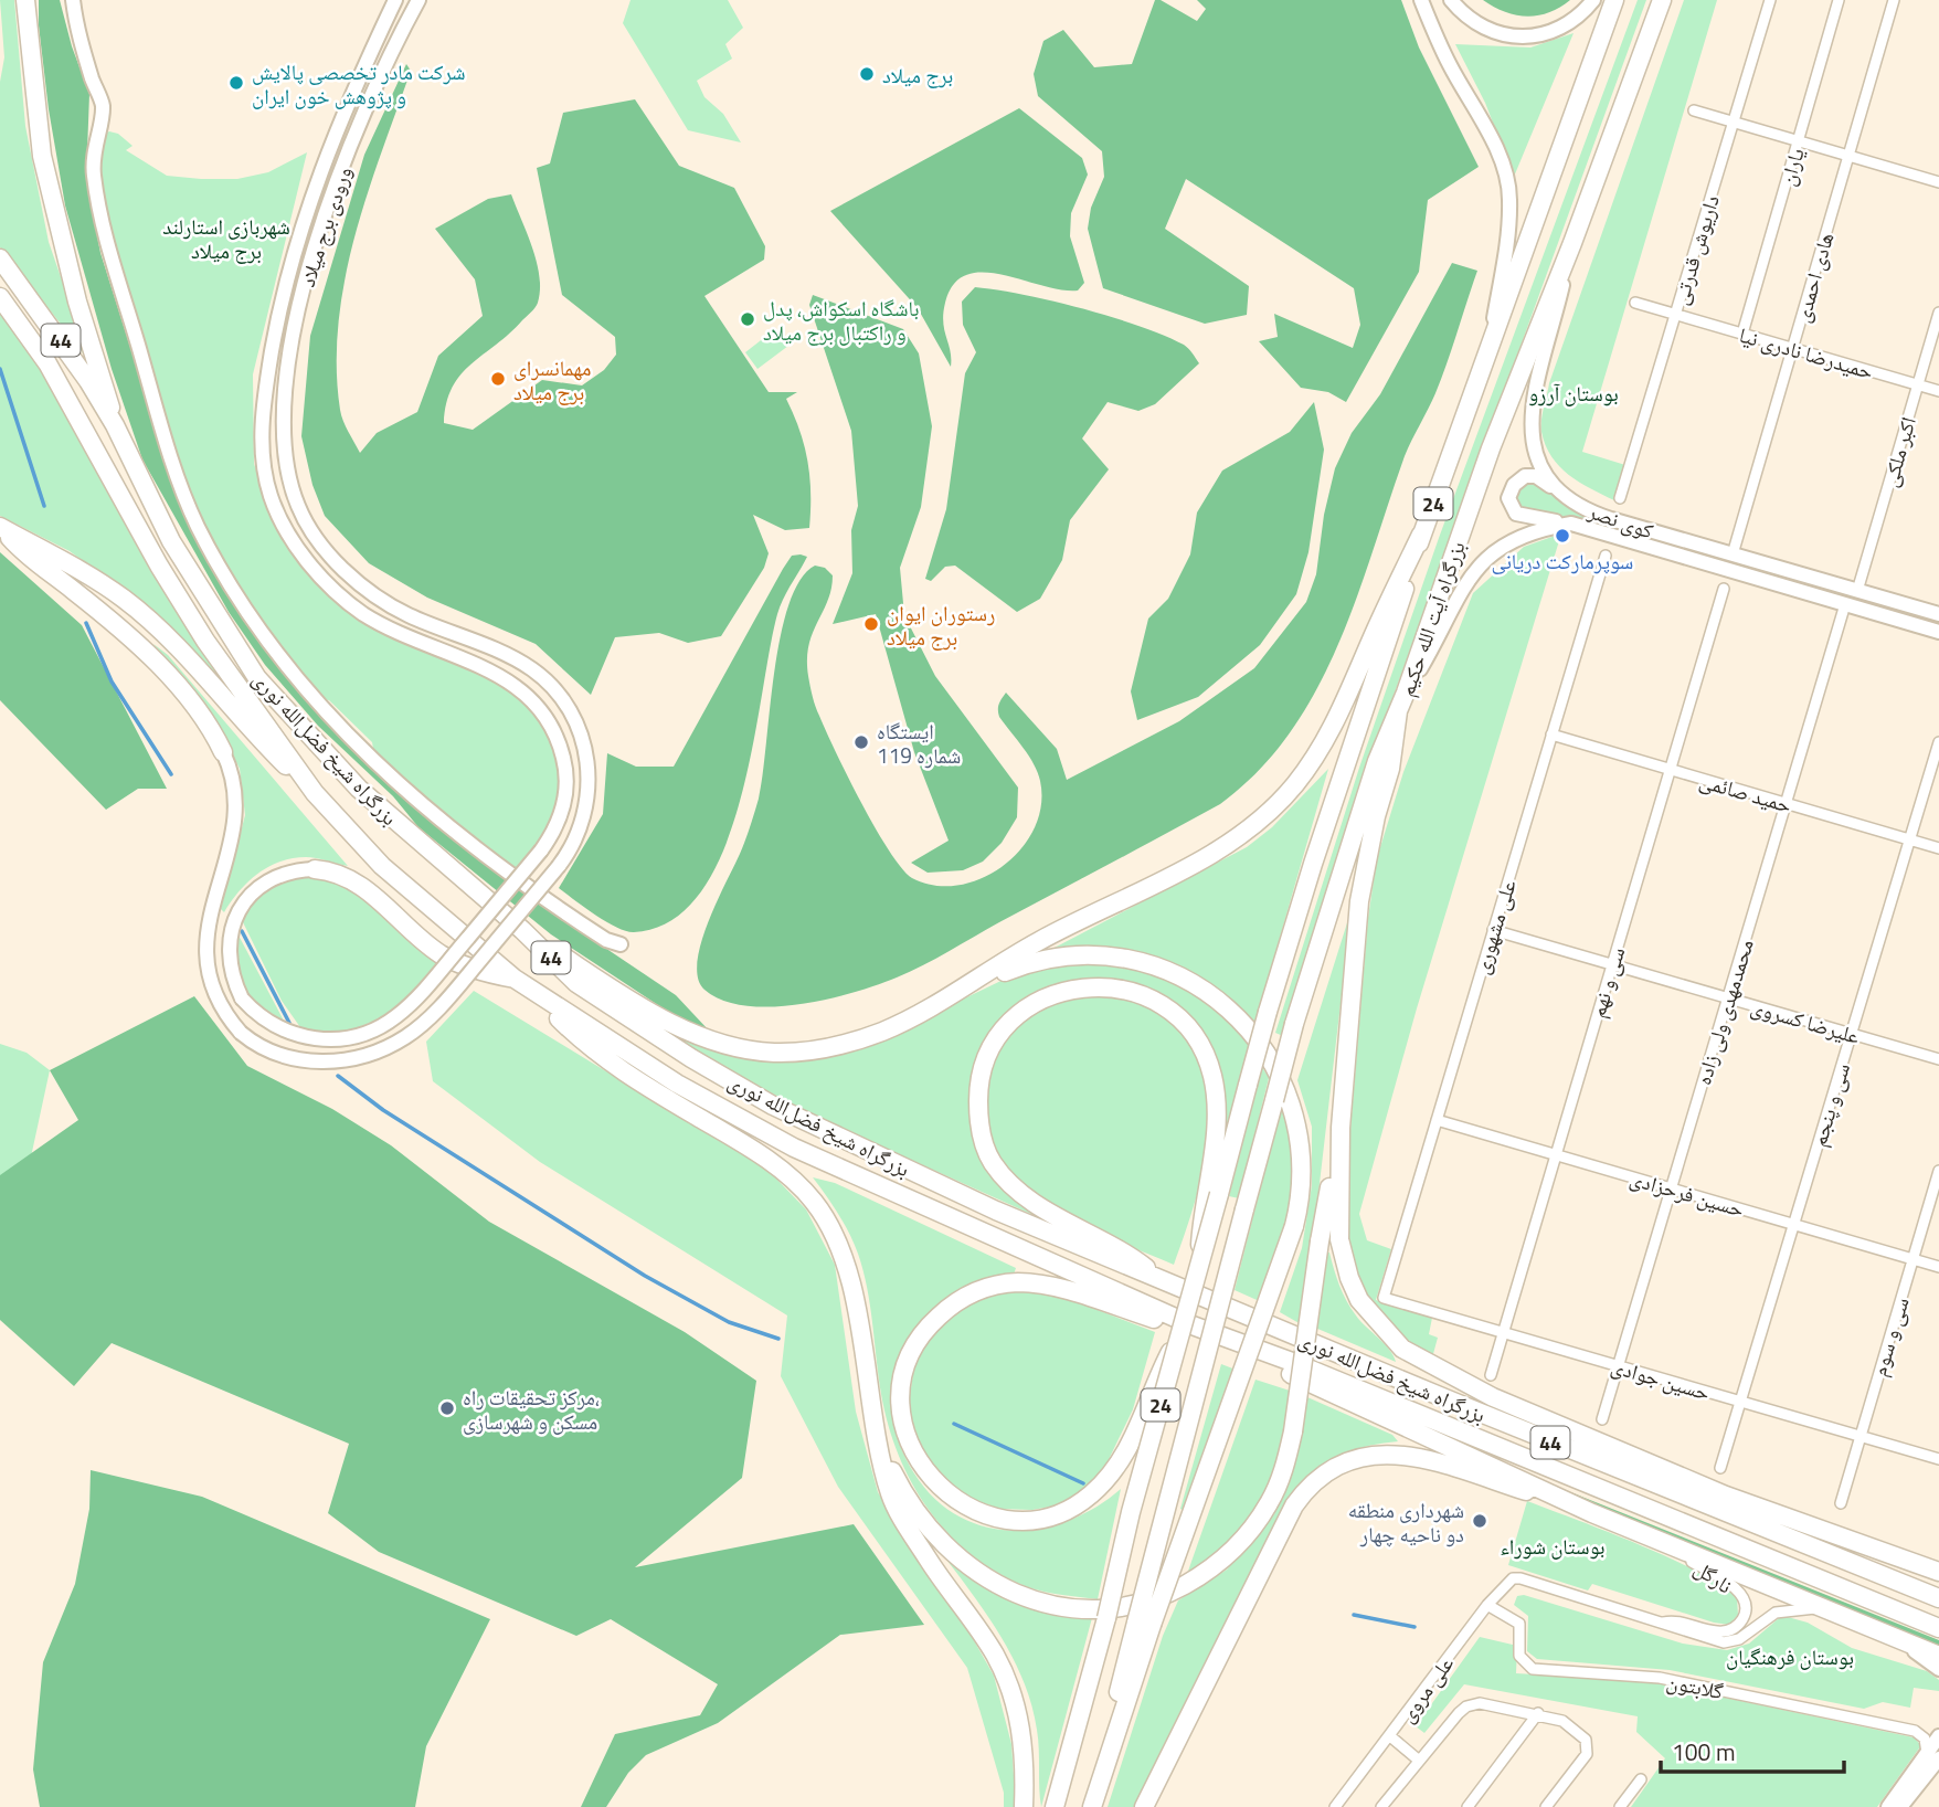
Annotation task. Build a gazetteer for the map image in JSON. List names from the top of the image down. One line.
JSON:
{"streets":{"highway":["44","24","بزرگراه آیت الله حکیم","بزرگراه شیخ فضل‌الله نوری"],"street":["یاران","ورودی برج میلاد","داریوش قدرتی","هادی احمدی","حمیدرضا نادری نیا","اکبر ملکی","کوی نصر","حمید صائمی","علی مشهوری","سی و نهم","محمدمهدی ولی زاده","علیرضا کسروی","سی و پنجم","حسین فرحزادی","سی و سوم","حسین جوادی","نارگل","گلابتون","علی مروی"]},"crossings":[["یاران","حمیدرضا نادری نیا"],["داریوش قدرتی","حمیدرضا نادری نیا"],["هادی احمدی","حمیدرضا نادری نیا"],["هادی احمدی","کوی نصر"],["حمیدرضا نادری نیا","اکبر ملکی"],["اکبر ملکی","کوی نصر"],["24","بزرگراه آیت الله حکیم"],["کوی نصر","بزرگراه آیت الله حکیم"],["کوی نصر","محمدمهدی ولی زاده"],["حمید صائمی","علی مشهوری"],["حمید صائمی","سی و نهم"],["حمید صائمی","محمدمهدی ولی زاده"],["حمید صائمی","سی و پنجم"],["علی مشهوری","علیرضا کسروی"],["علی مشهوری","حسین فرحزادی"],["علی مشهوری","حسین جوادی"],["سی و نهم","علیرضا کسروی"],["سی و نهم","حسین فرحزادی"],["سی و نهم","حسین جوادی"],["محمدمهدی ولی زاده","علیرضا کسروی"],["محمدمهدی ولی زاده","حسین فرحزادی"],["محمدمهدی ولی زاده","حسین جوادی"],["علیرضا کسروی","سی و پنجم"],["سی و پنجم","حسین فرحزادی"],["سی و پنجم","حسین جوادی"],["حسین فرحزادی","سی و سوم"],["سی و سوم","حسین جوادی"],["نارگل","علی مروی"],["گلابتون","علی مروی"]],"parks":["شهربازی استارلند برج میلاد","بوستان آرزو","بوستان شوراء","بوستان فرهنگیان"],"places":["برج میلاد","شرکت مادر تخصصی پالایش و پژوهش خون ایران","باشگاه اسکواش، پدل و راکتبال برج میلاد","مهمانسرای برج میلاد","سوپرمارکت دریانی","رستوران ایوان برج میلاد","ایستگاه شماره 119","مرکز تحقیقات راه، مسکن و شهرسازی","شهرداری منطقه دو ناحیه چهار"],"scale_bar":"100 m"}
